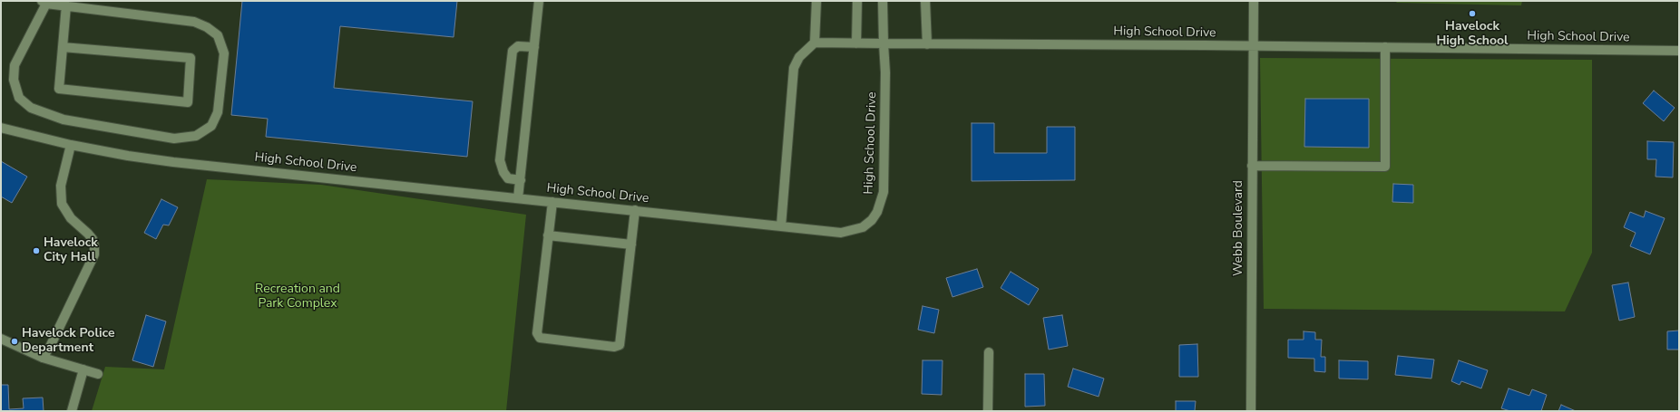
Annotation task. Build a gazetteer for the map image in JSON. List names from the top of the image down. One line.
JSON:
{"streets":{"street":["High School Drive","Webb Boulevard"]},"crossings":[["High School Drive","Webb Boulevard"]],"parks":["Recreation and Park Complex"],"places":["Havelock High School","Havelock City Hall","Havelock Police Department"]}
